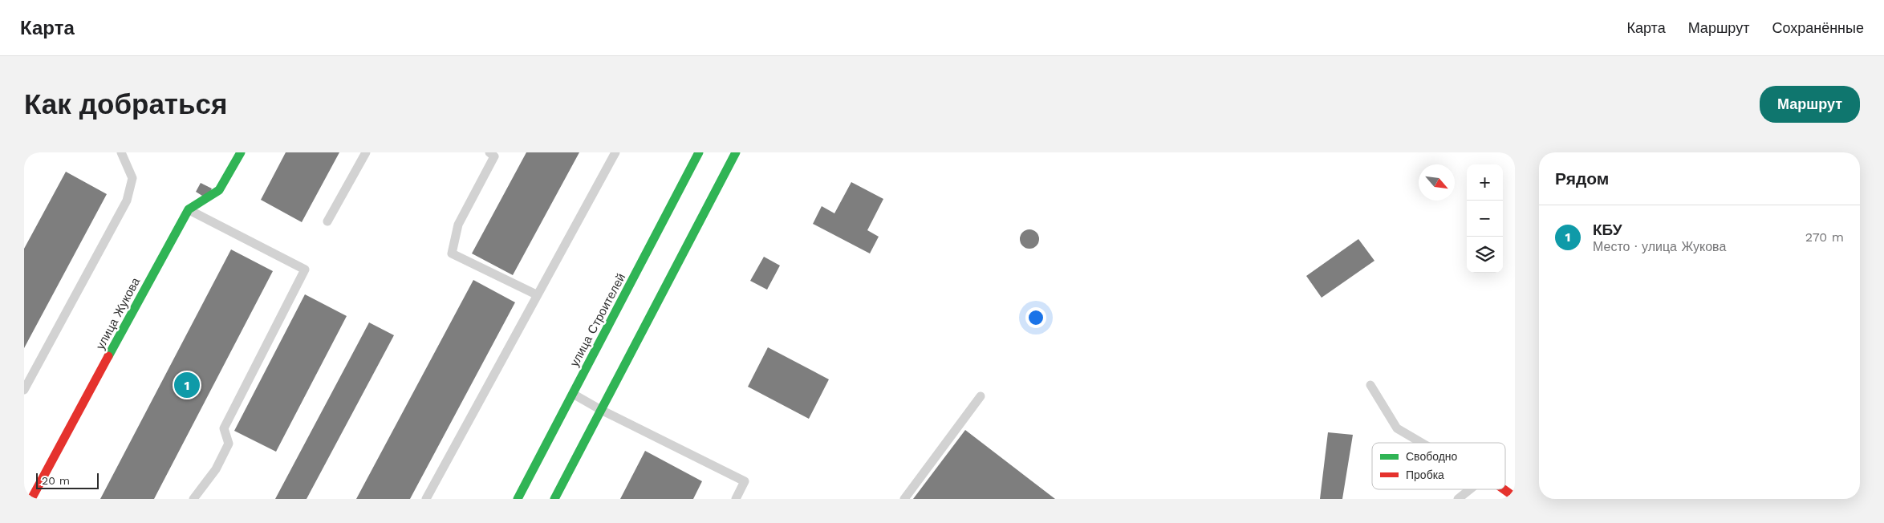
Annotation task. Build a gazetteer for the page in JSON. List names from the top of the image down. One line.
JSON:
{"streets":{"street":["улица Жукова","улица Строителей"]},"legend":["Свободно","Пробка"],"scale_bar":"20 m","north":"bottom right","page":{"header":"Карта","nav":["Карта","Маршрут","Сохранённые"],"buttons":"Маршрут","title":"Как добраться","heading":"Рядом","map_buttons":["+","−"],"list":[{"mark":"1","name":"КБУ","note":"Место · улица Жукова","value":"270 m"}],"pins":"1","scale":"20 m"}}
